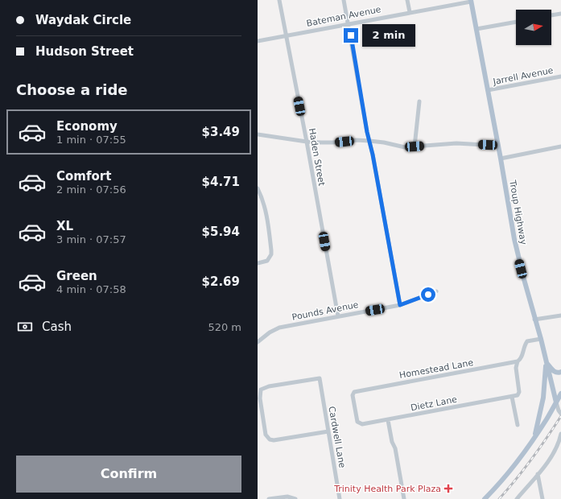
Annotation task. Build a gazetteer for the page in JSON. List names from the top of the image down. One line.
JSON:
{"streets":{"main road":["Troup Highway"],"street":["Bateman Avenue","Jarrell Avenue","Haden Street","Pounds Avenue","Homestead Lane","Dietz Lane","Cardwell Lane"]},"crossings":[["Bateman Avenue","Haden Street"],["Bateman Avenue","Troup Highway"],["Jarrell Avenue","Troup Highway"],["Haden Street","Pounds Avenue"],["Homestead Lane","Dietz Lane"]],"places":{"health":["Trinity Health Park Plaza"]},"north":"right","page":{"banner":["Waydak Circle","Hudson Street"],"bubble":"2 min","heading":"Choose a ride","list":[{"name":"Economy","note":"1 min · 07:55","value":"$3.49"},{"name":"Comfort","note":"2 min · 07:56","value":"$4.71"},{"name":"XL","note":"3 min · 07:57","value":"$5.94"},{"name":"Green","note":"4 min · 07:58","value":"$2.69"}],"pay":["Cash","520 m"],"buttons":"Confirm"}}
